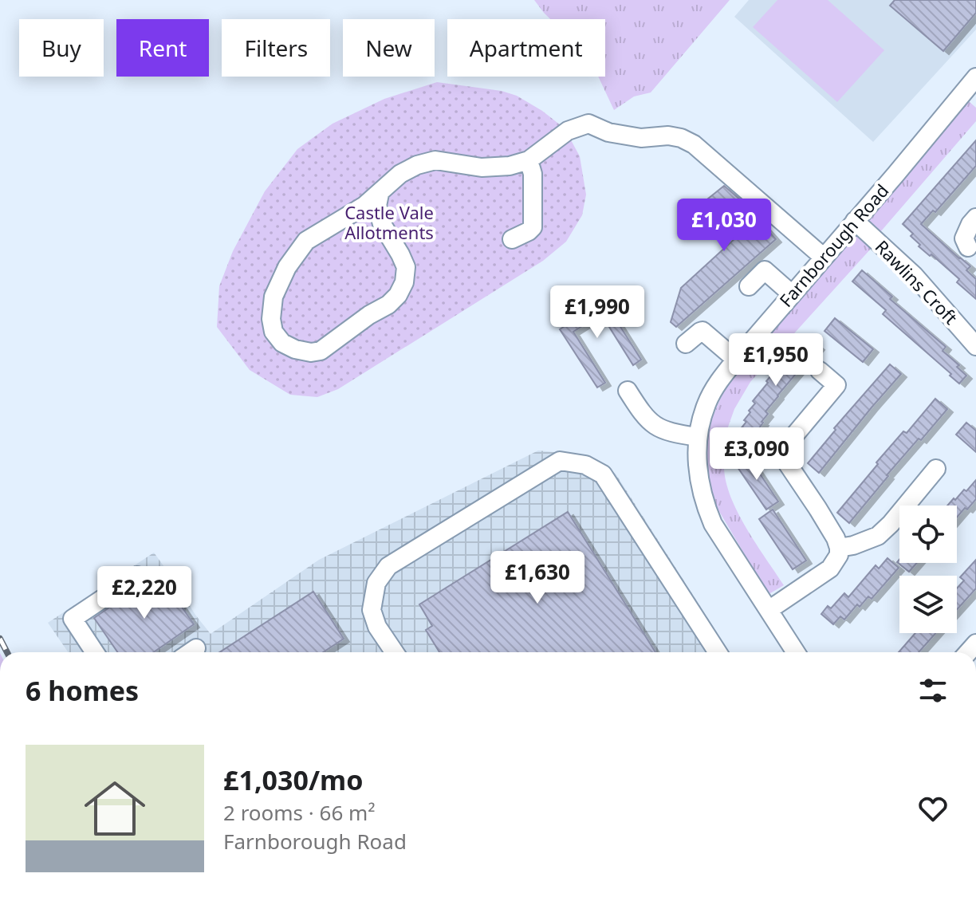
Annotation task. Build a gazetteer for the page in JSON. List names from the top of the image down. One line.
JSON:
{"streets":{"street":["Farnborough Road","Rawlins Croft"]},"crossings":[["Farnborough Road","Rawlins Croft"]],"parks":["Castle Vale Allotments"],"page":{"chip":["Buy","Rent","Filters","New","Apartment"],"price":["£1,030","£1,990","£1,950","£3,090","£1,630","£2,220"],"heading":"6 homes","list":[{"name":"£1,030/mo","note":"2 rooms · 66 m² · Farnborough Road"}]}}
